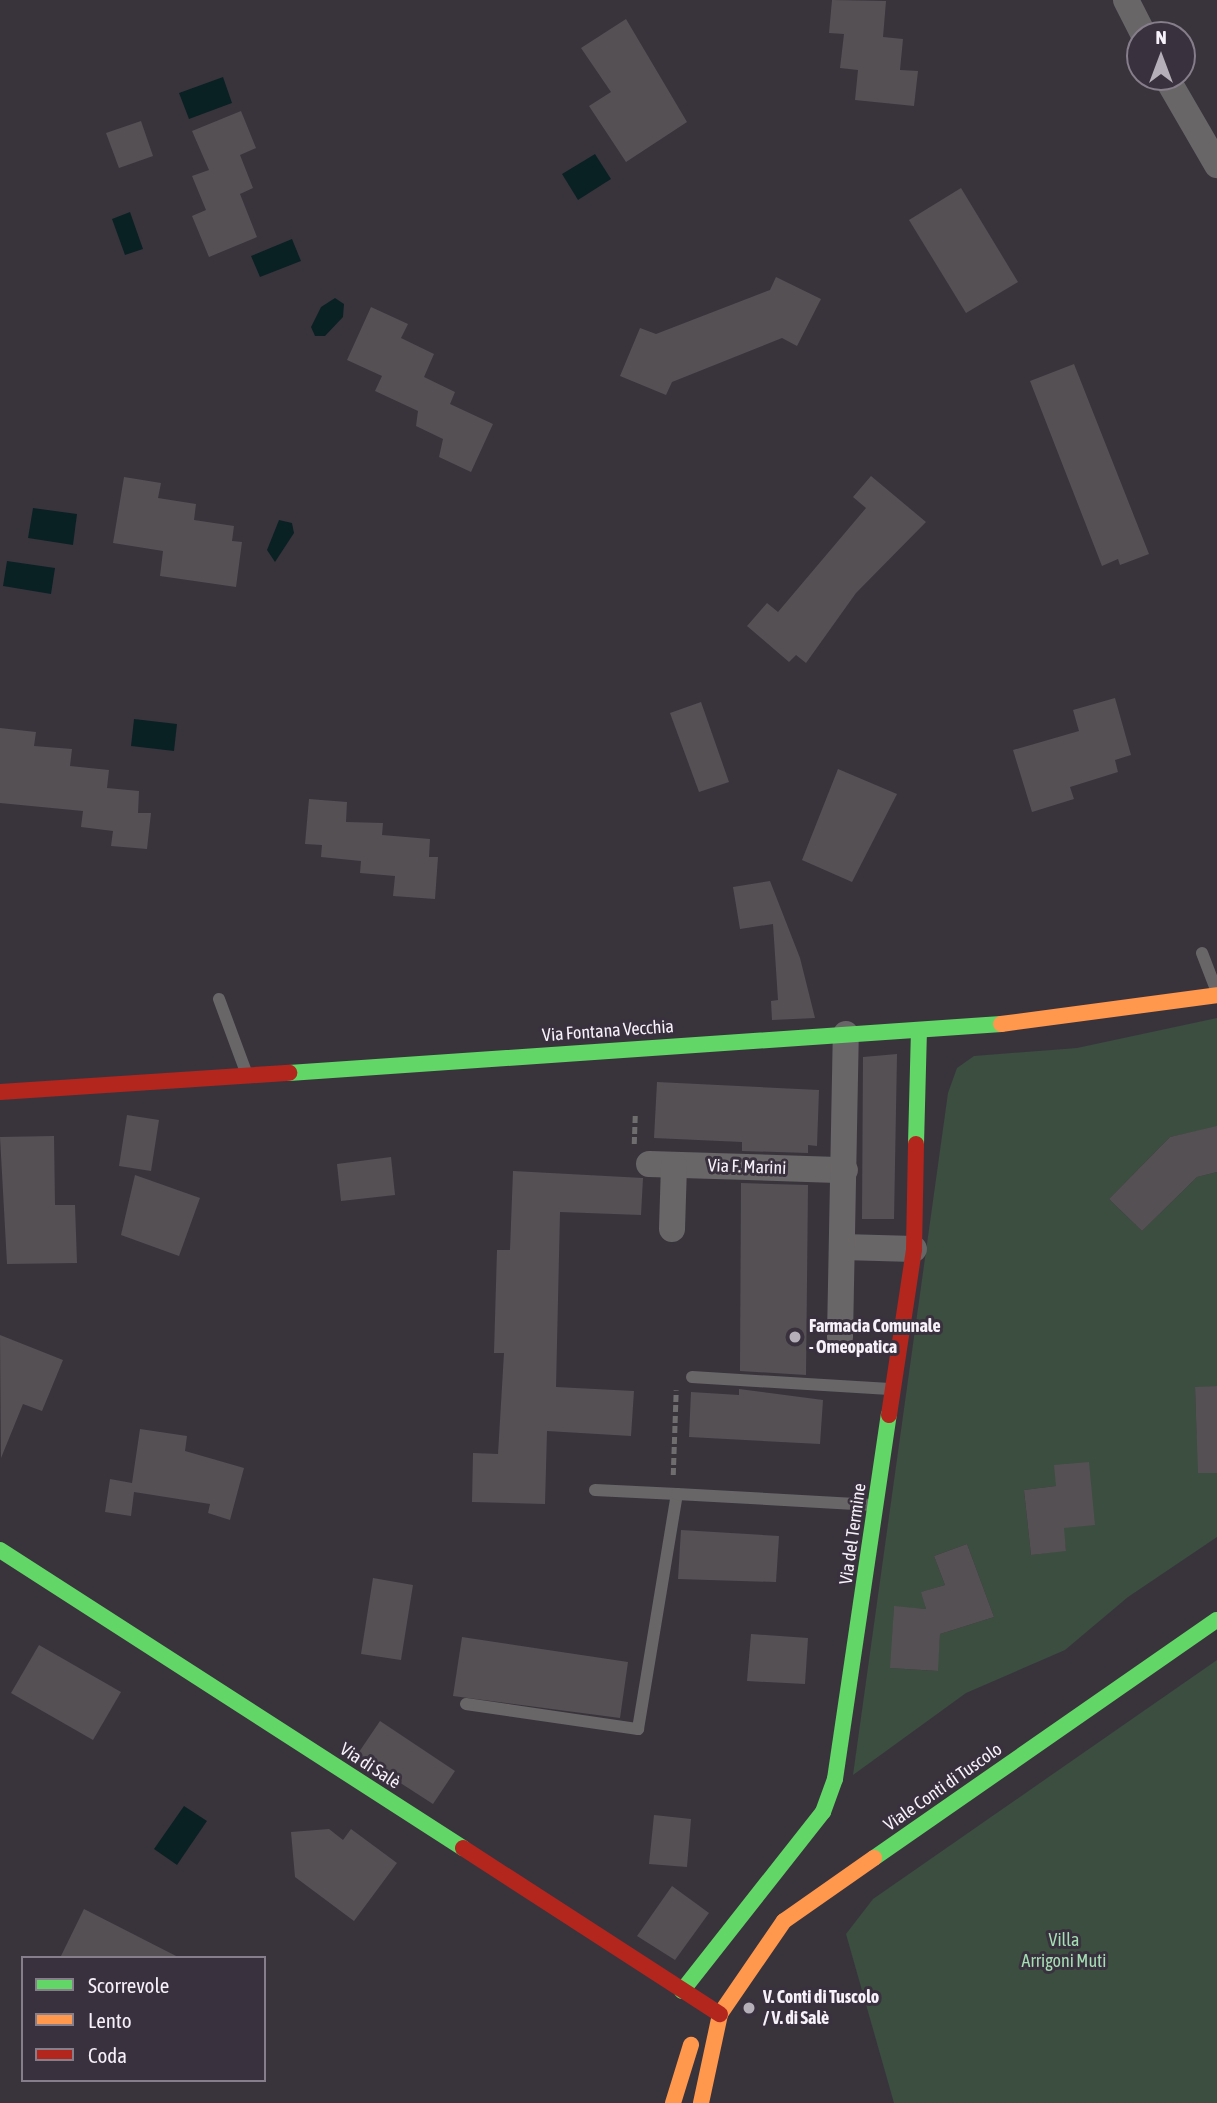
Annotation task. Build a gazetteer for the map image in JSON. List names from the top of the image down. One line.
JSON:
{"streets":{"street":["Via Fontana Vecchia","Via F. Marini","Via del Termine","Via di Salè","Viale Conti di Tuscolo"]},"crossings":[["Via Fontana Vecchia","Via del Termine"],["Via del Termine","Via di Salè"],["Via di Salè","Viale Conti di Tuscolo"]],"parks":["Villa Arrigoni Muti"],"places":["Farmacia Comunale - Omeopatica","V. Conti di Tuscolo / V. di Salè"],"legend":["Scorrevole","Lento","Coda"],"north":"top"}
